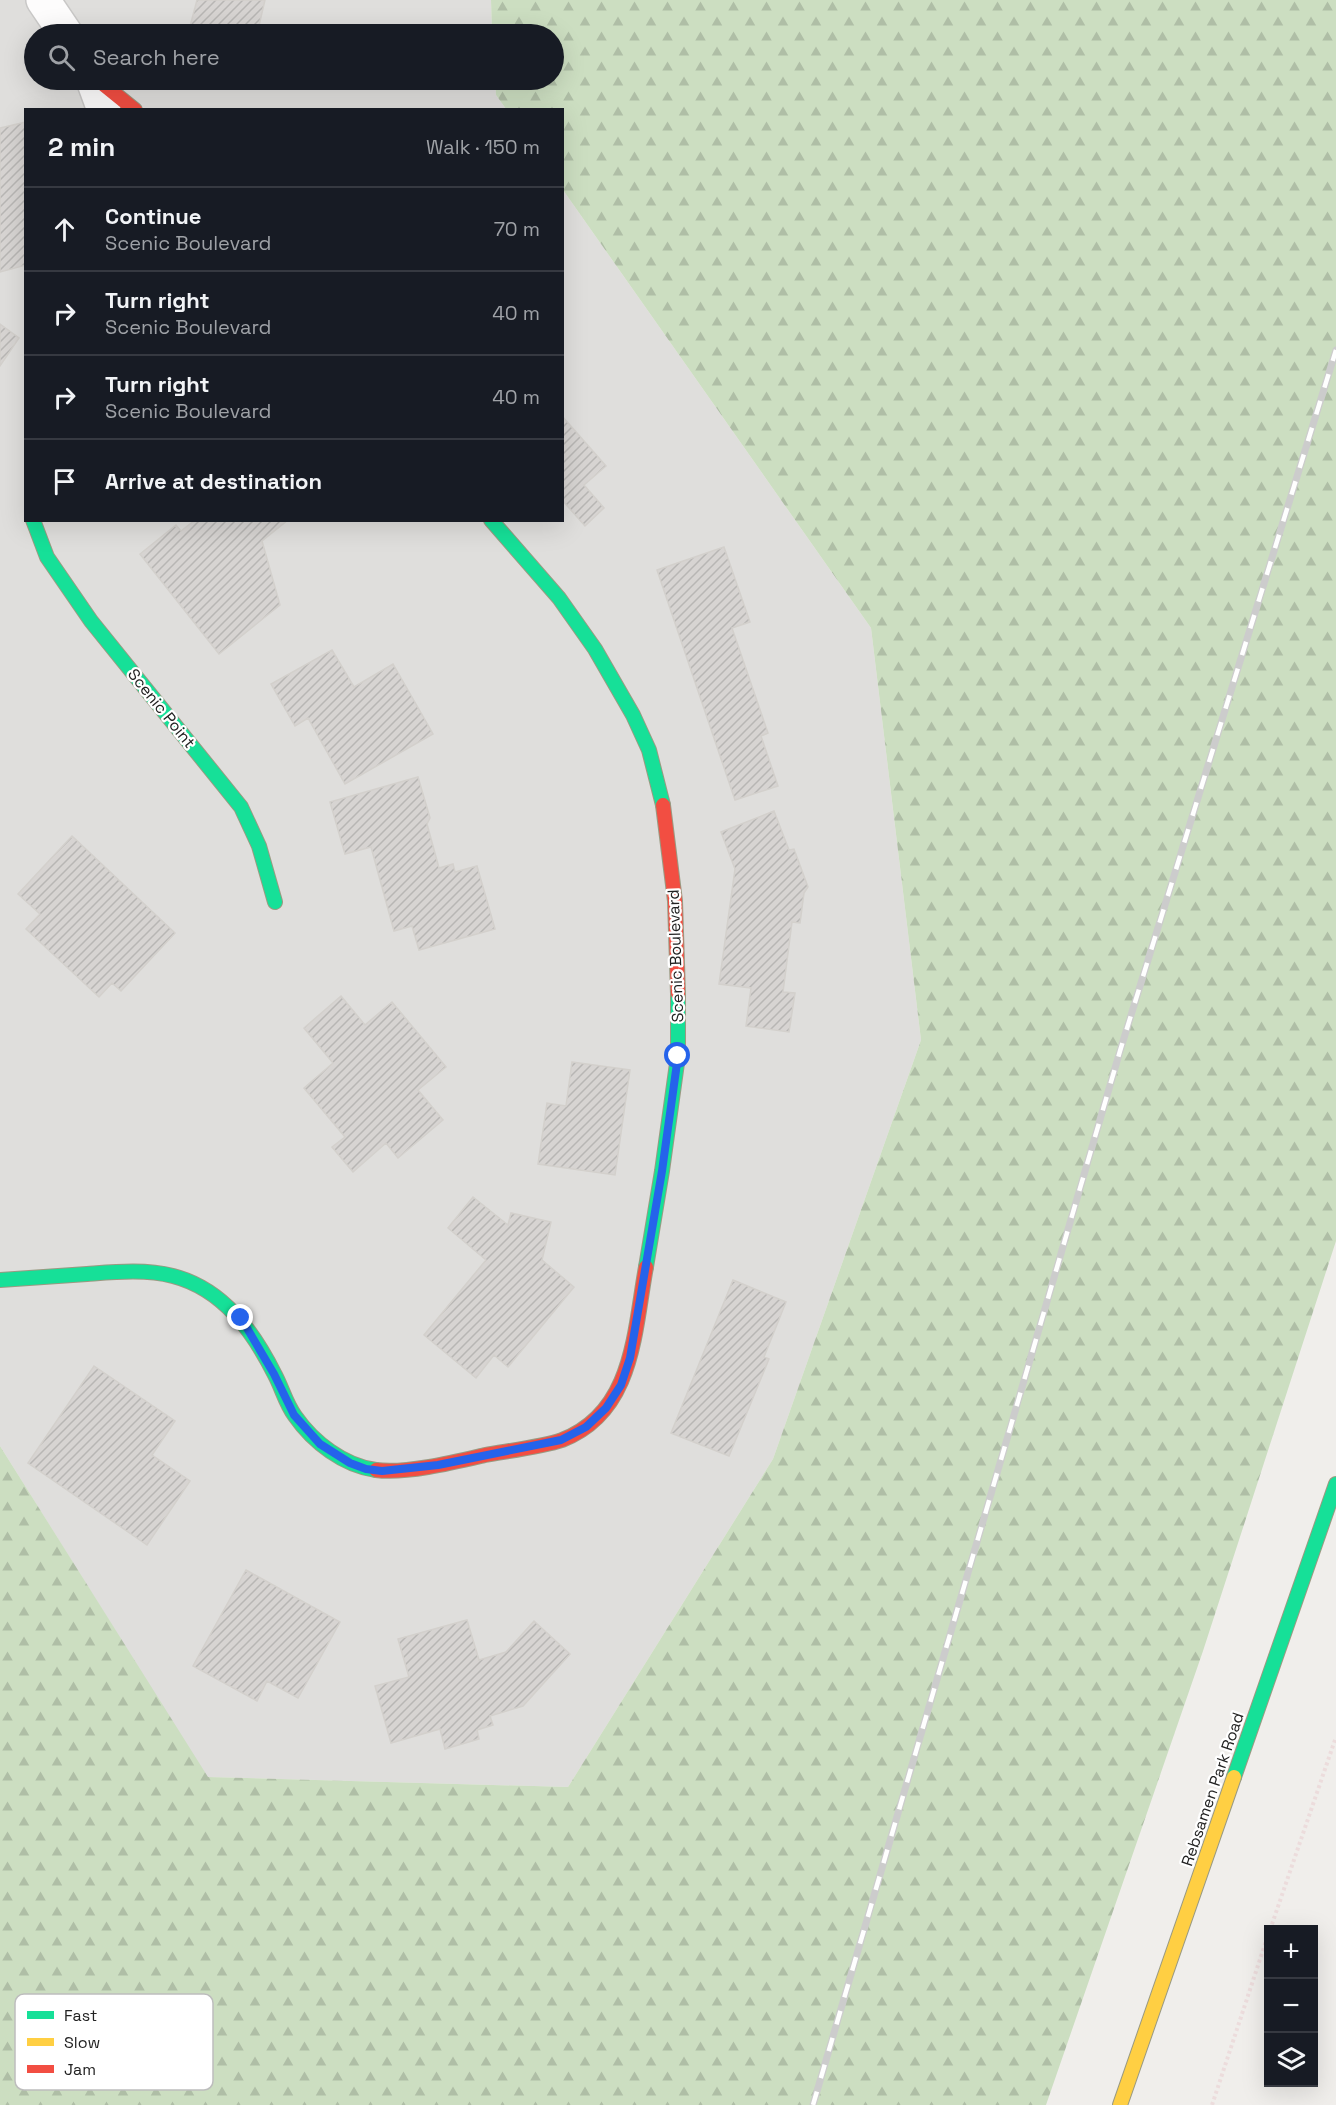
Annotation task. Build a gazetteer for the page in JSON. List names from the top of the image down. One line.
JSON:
{"streets":{"street":["Scenic Point","Scenic Boulevard","Rebsamen Park Road"]},"legend":["Fast","Slow","Jam"],"page":{"search":"Search here","heading":["2 min","Walk · 150 m"],"list":[["Continue","Scenic Boulevard","70 m"],["Turn right","Scenic Boulevard","40 m"],["Turn right","Scenic Boulevard","40 m"],"Arrive at destination"],"map_buttons":["+","−"]}}
